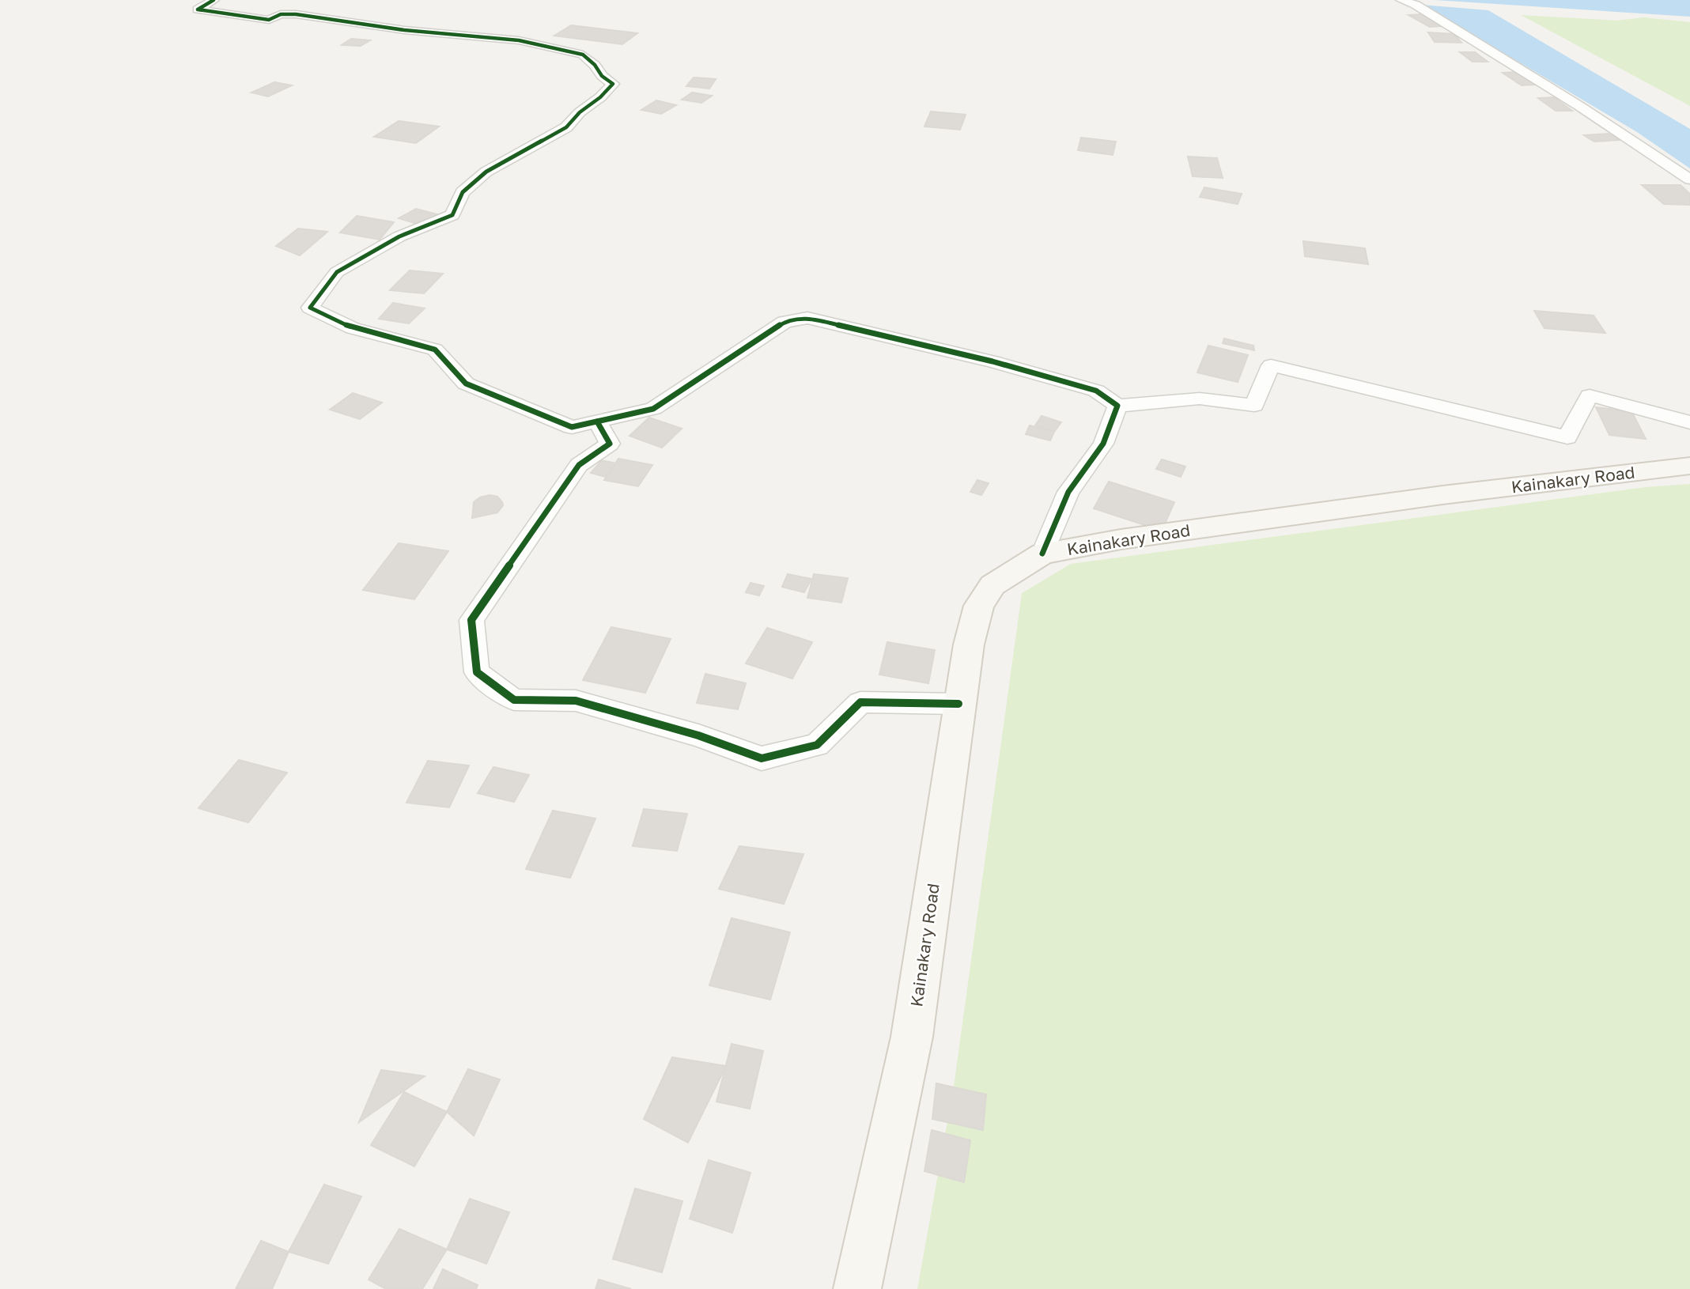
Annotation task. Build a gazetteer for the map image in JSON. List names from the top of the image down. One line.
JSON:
{"streets":{"main road":["Kainakary Road"]}}
